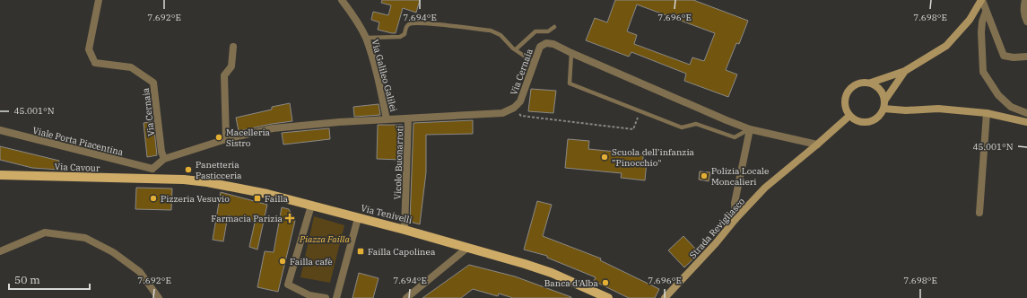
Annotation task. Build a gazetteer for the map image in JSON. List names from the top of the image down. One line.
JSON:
{"streets":{"main road":["Via Cavour","Via Tenivelli"],"street":["Via Cernaia","Via Galileo Galilei","Viale Porta Piacentina","Vicolo Buonarroti","Strada Revigliasco"]},"crossings":[["Via Cernaia","Via Galileo Galilei"],["Via Cernaia","Viale Porta Piacentina"],["Via Cernaia","Vicolo Buonarroti"],["Via Cernaia","Strada Revigliasco"],["Vicolo Buonarroti","Via Tenivelli"],["Via Cavour","Via Tenivelli"]],"parks":["Piazza Failla"],"places":{"other":["Macelleria Sistro","Scuola dell’infanzia ”Pinocchio\"","Panetteria Pasticceria","Polizia Locale Moncalieri","Pizzeria Vesuvio","Failla cafè","Banca d'Alba"],"transit":["Failla","Failla Capolinea"],"health":["Farmacia Parizia"]},"scale_bar":"50 m","coordinates":["7.692°E","7.694°E","7.696°E","7.698°E","45.001°N"]}
